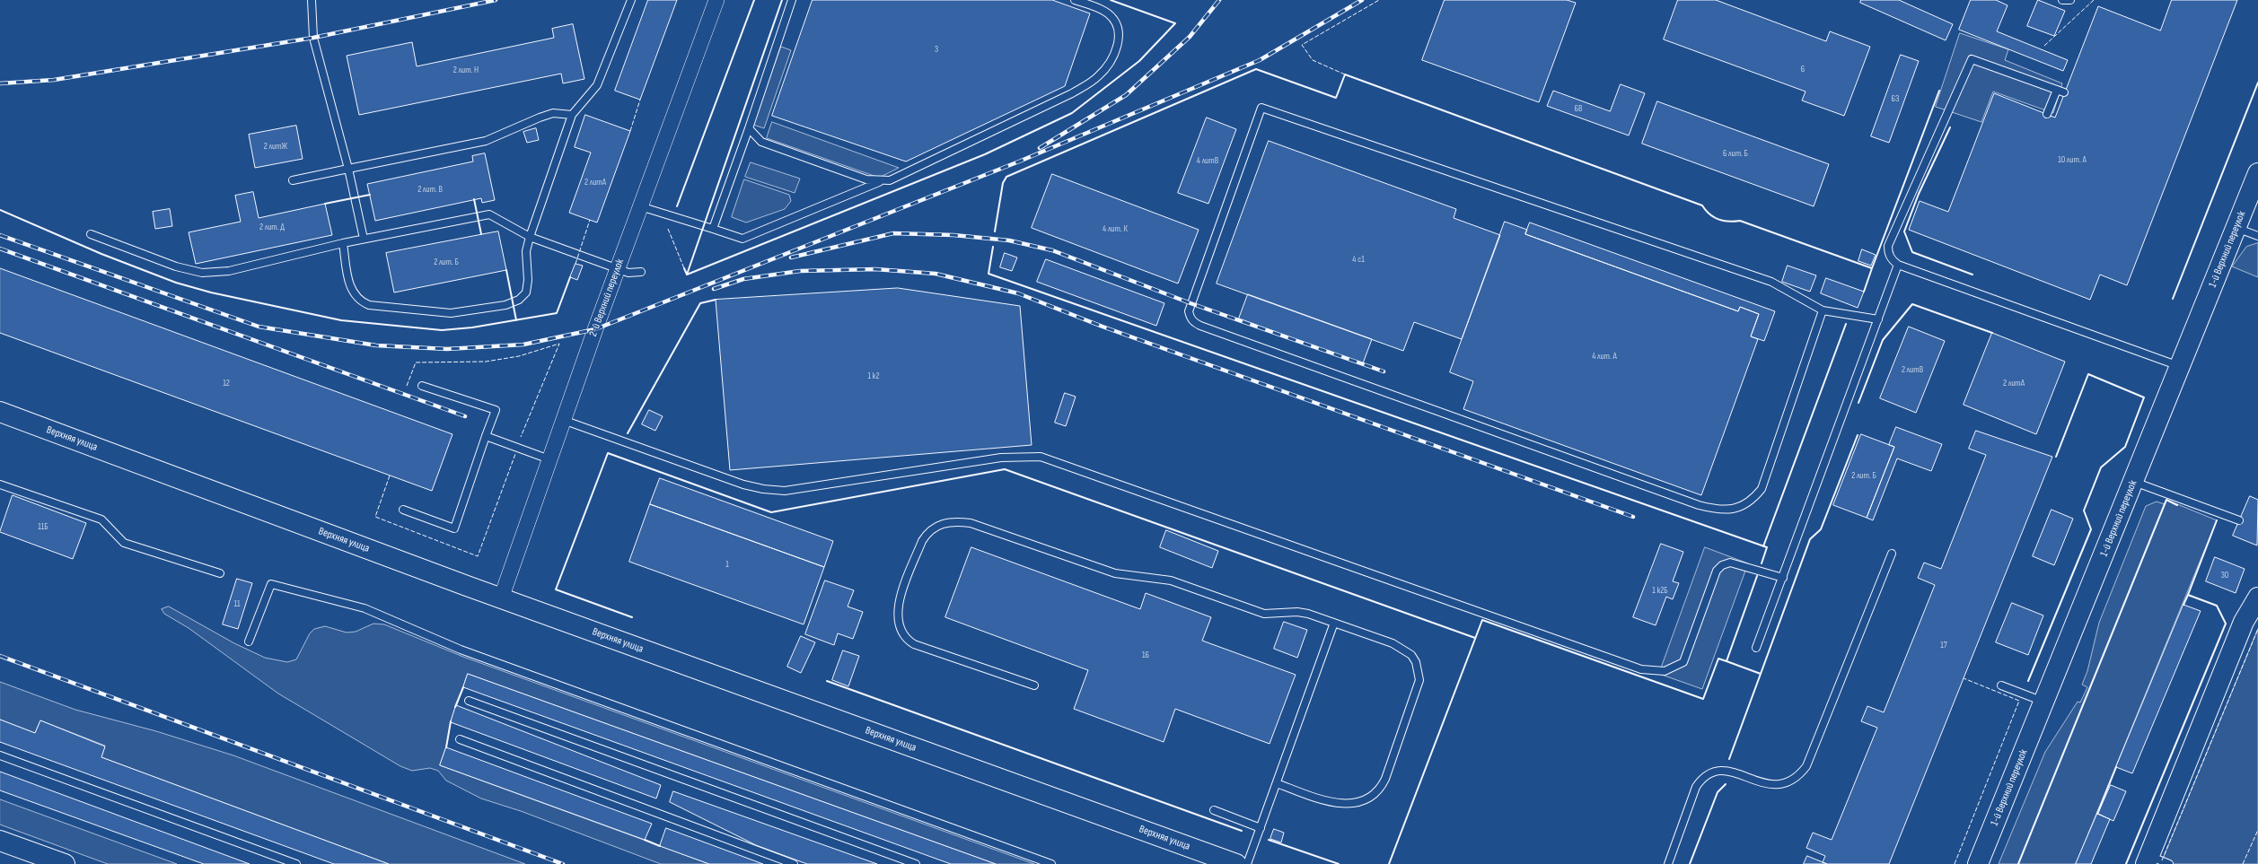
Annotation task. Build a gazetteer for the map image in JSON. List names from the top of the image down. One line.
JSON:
{"streets":{"street":["1-й Верхний переулок","2-й Верхний переулок","Верхняя улица"]},"crossings":[["2-й Верхний переулок","Верхняя улица"]],"house_numbers":["3","6","2 лит. Н","6З","6В","2 литЖ","6 лит. Б","10 лит. А","4 литВ","2 литА","2 лит. В","2 лит. Д","4 лит. К","4 с1","2 лит. Б","4 лит. А","2 литВ","1 к2","12","2 литА","2 лит. Б","11Б","1","30","1 к2Б","11","17","16"]}
